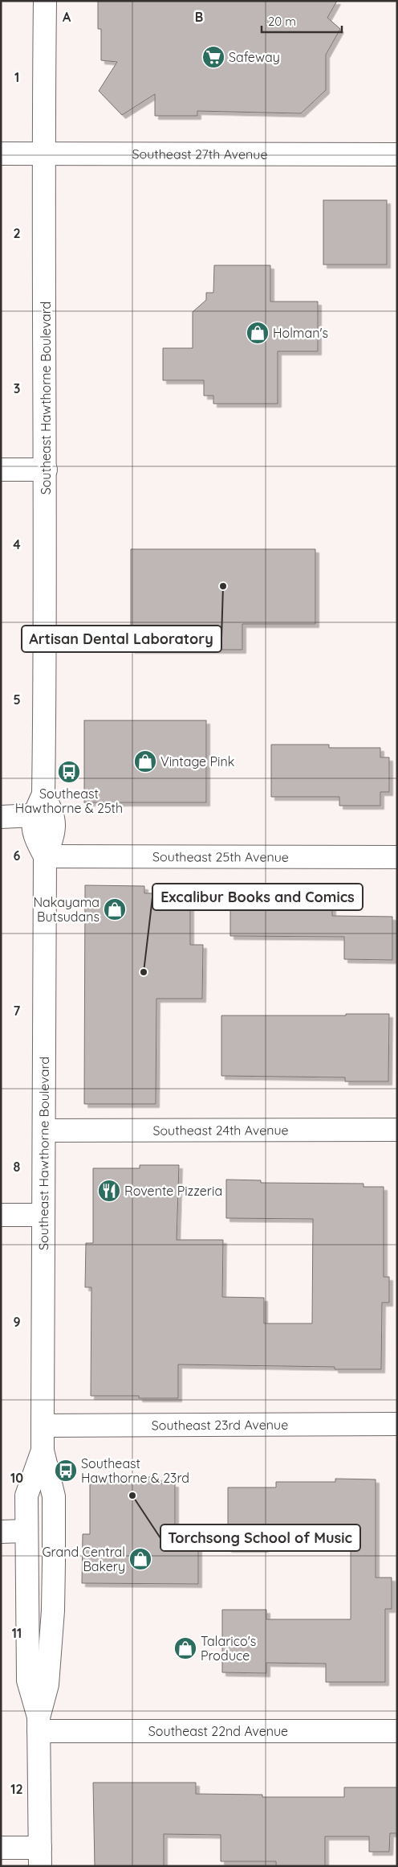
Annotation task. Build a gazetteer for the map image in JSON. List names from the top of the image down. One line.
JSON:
{"streets":{"main road":["Southeast 27th Avenue","Southeast Hawthorne Boulevard","Southeast 25th Avenue","Southeast 24th Avenue","Southeast 23rd Avenue","Southeast 22nd Avenue"]},"crossings":[["Southeast 27th Avenue","Southeast Hawthorne Boulevard"],["Southeast Hawthorne Boulevard","Southeast 25th Avenue"],["Southeast Hawthorne Boulevard","Southeast 24th Avenue"],["Southeast Hawthorne Boulevard","Southeast 23rd Avenue"],["Southeast Hawthorne Boulevard","Southeast 22nd Avenue"]],"places":{"supermarket":["Safeway"],"shop":["Holman's","Vintage Pink","Nakayama Butsudans","Grand Central Bakery","Talarico's Produce"],"other":["Artisan Dental Laboratory","Excalibur Books and Comics","Torchsong School of Music"],"bus stop":["Southeast Hawthorne & 25th","Southeast Hawthorne & 23rd"],"restaurant":["Rovente Pizzeria"]},"scale_bar":"20 m","grid":{"columns":["A","B"],"rows":["1","2","3","4","5","6","7","8","9","10","11","12"]}}
